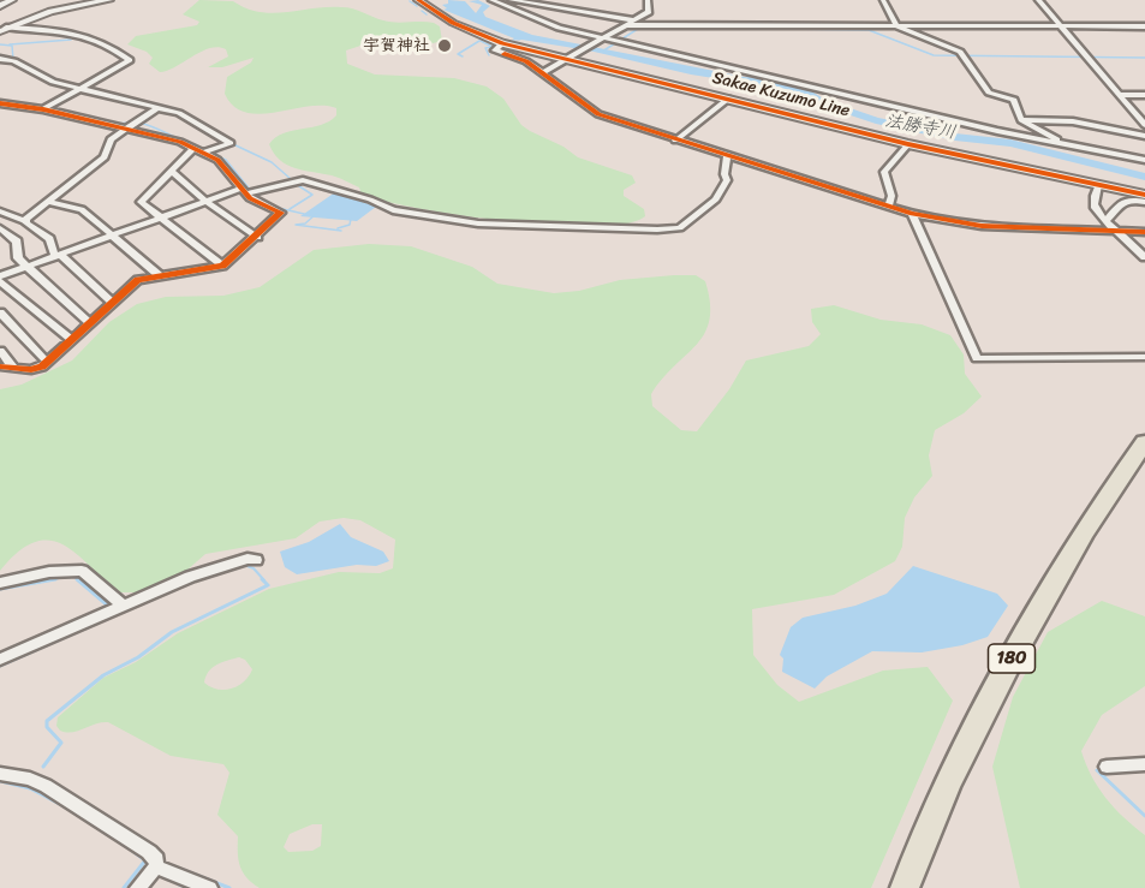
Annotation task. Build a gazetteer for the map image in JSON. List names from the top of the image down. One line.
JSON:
{"streets":{"highway":["180"],"main road":["Sakae Kuzumo Line"]},"water":["法勝寺川"],"places":["宇賀神社"]}
